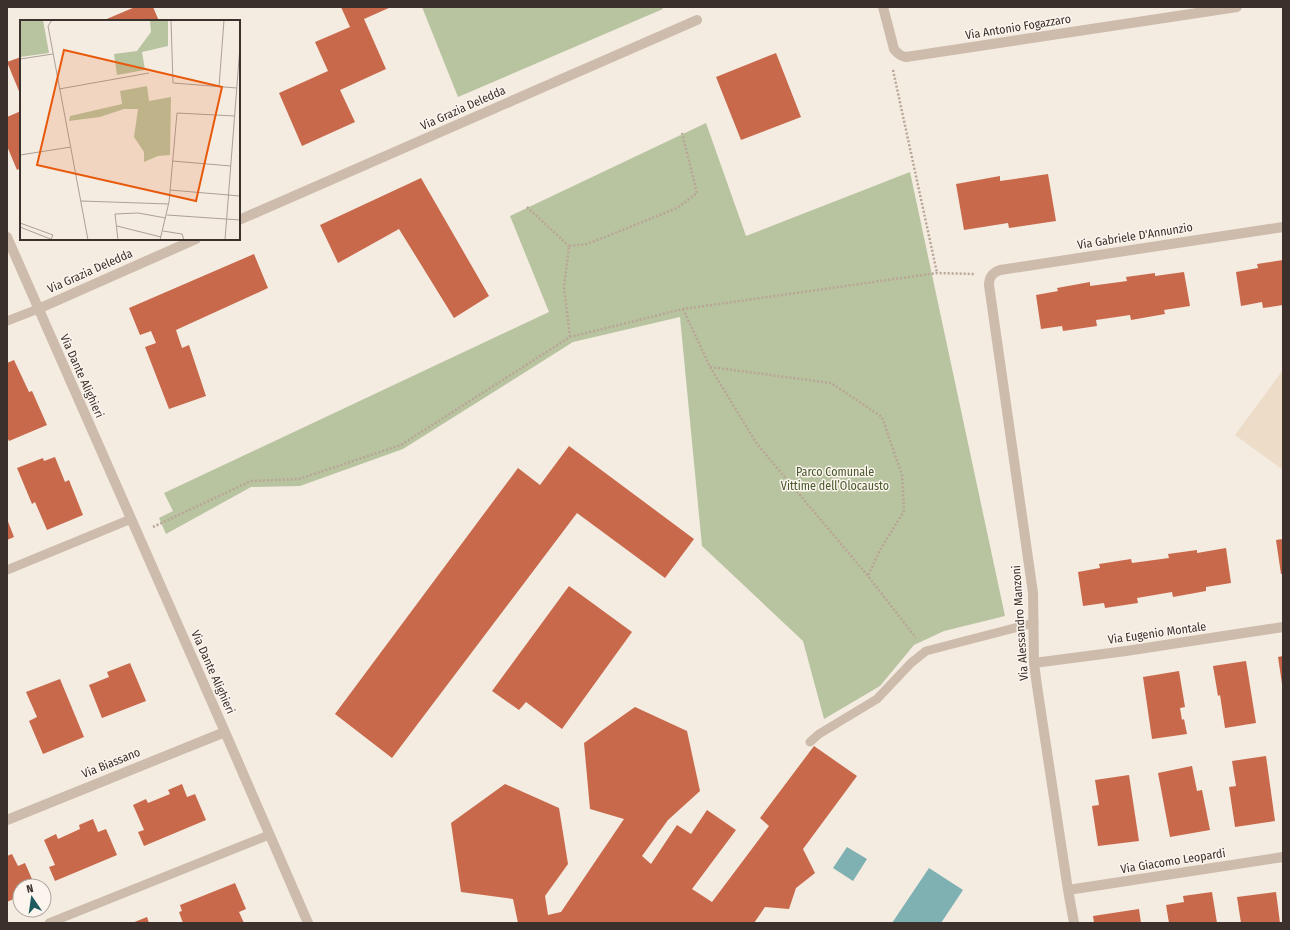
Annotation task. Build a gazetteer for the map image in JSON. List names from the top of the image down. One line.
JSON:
{"streets":{"street":["Via Antonio Fogazzaro","Via Grazia Deledda","Via Gabriele D'Annunzio","Via Dante Alighieri","Via Alessandro Manzoni","Via Eugenio Montale","Via Biassano","Via Giacomo Leopardi"]},"crossings":[["Via Grazia Deledda","Via Dante Alighieri"],["Via Gabriele D'Annunzio","Via Alessandro Manzoni"],["Via Dante Alighieri","Via Biassano"],["Via Alessandro Manzoni","Via Eugenio Montale"],["Via Alessandro Manzoni","Via Giacomo Leopardi"]],"parks":["Parco Comunale Vittime dell’Olocausto"],"north":"top"}
